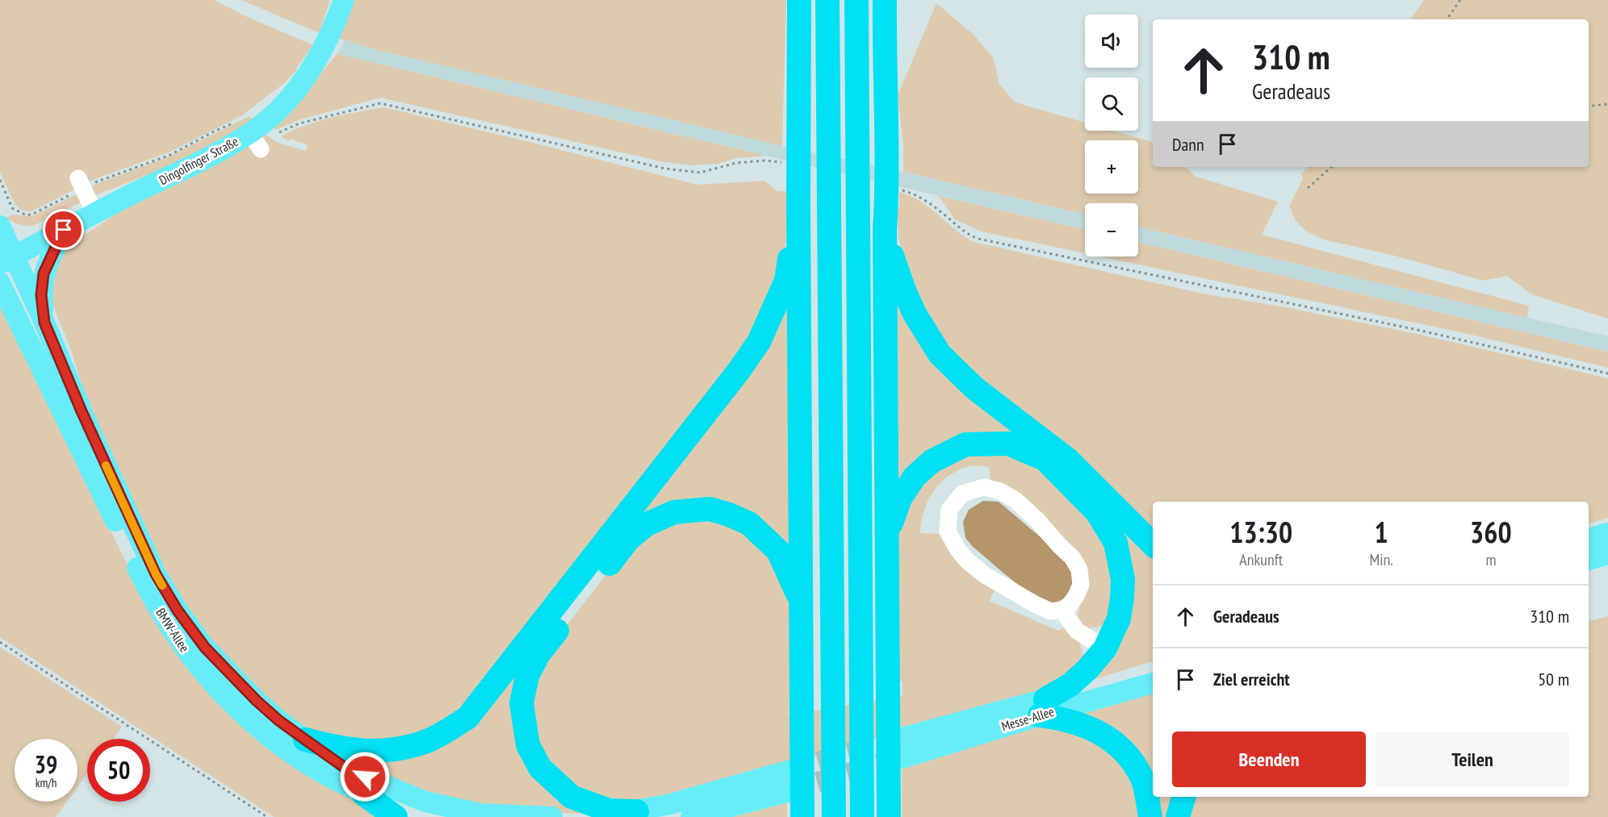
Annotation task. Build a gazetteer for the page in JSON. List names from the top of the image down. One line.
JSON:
{"streets":{"main road":["Dingolfinger Straße","BMW-Allee","Messe-Allee"]},"crossings":[["Dingolfinger Straße","BMW-Allee"]],"page":{"map_buttons":["+","−"],"turn":["310 m","Geradeaus"],"then":"Dann","eta":["13:30","Ankunft","1","Min.","360","m"],"list":[{"name":"Geradeaus","value":"310 m"},{"name":"Ziel erreicht","value":"50 m"}],"buttons":["Beenden","Teilen"],"speed":"39 km/h","limit":"50"}}
